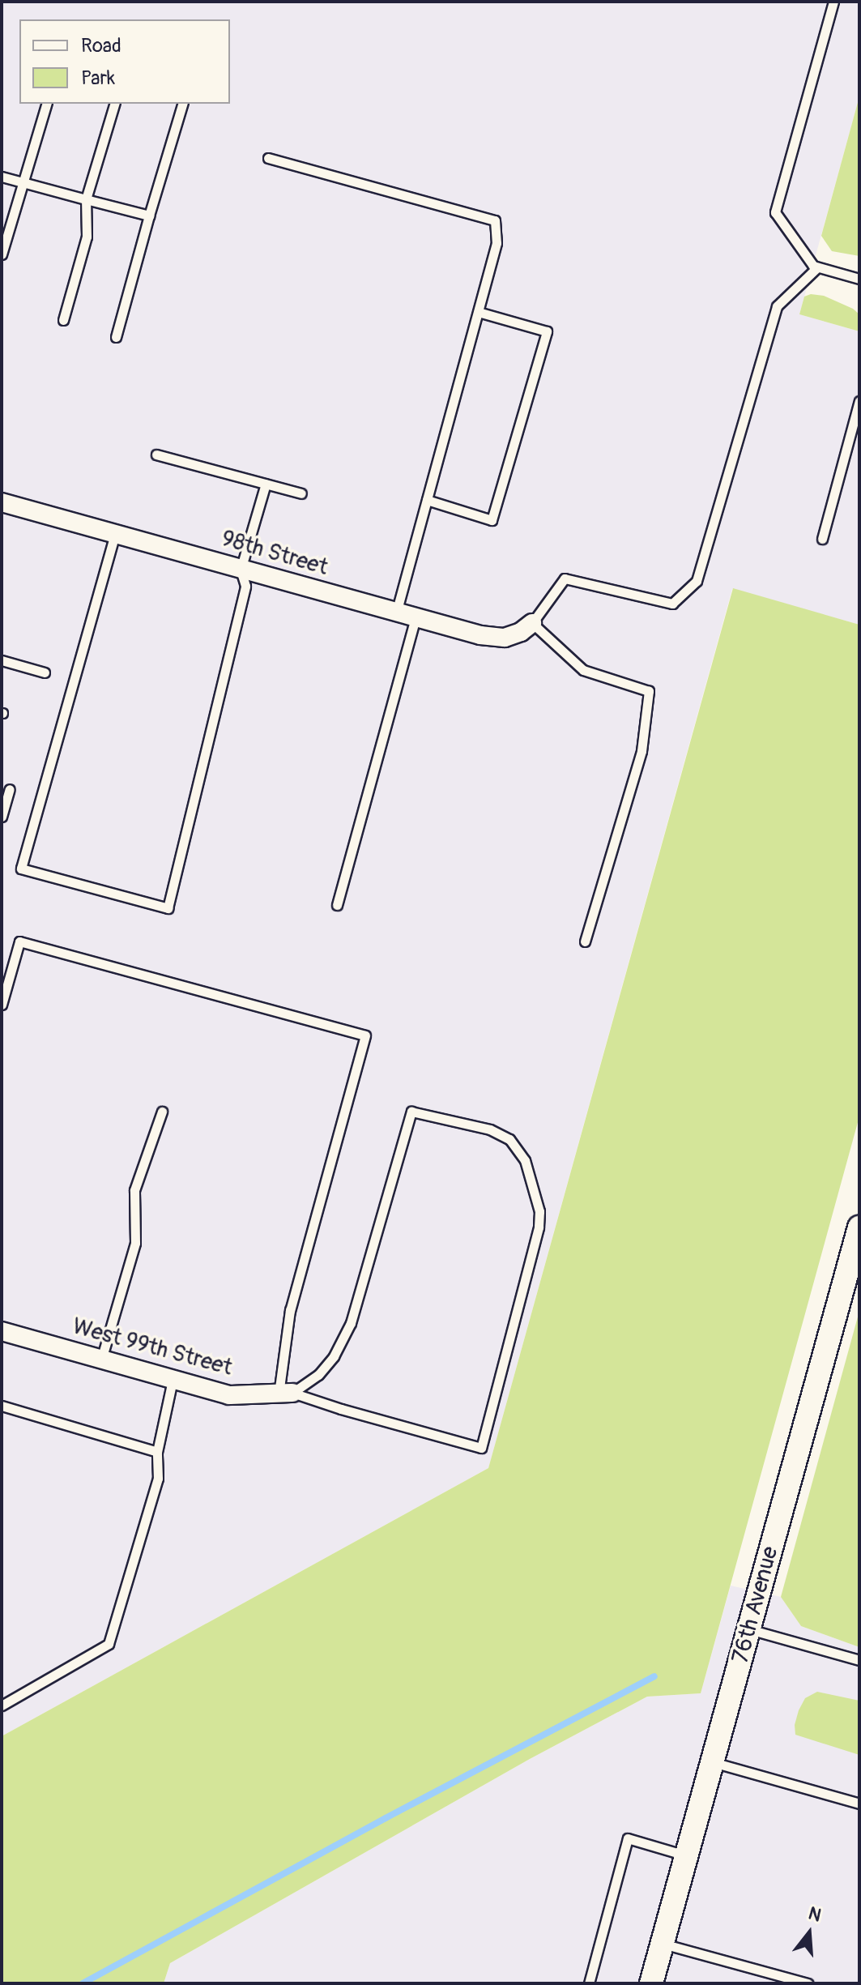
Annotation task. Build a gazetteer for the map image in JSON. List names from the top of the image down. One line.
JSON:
{"streets":{"street":["98th Street","West 99th Street","76th Avenue"]},"legend":["Road","Park"],"north":"top"}
